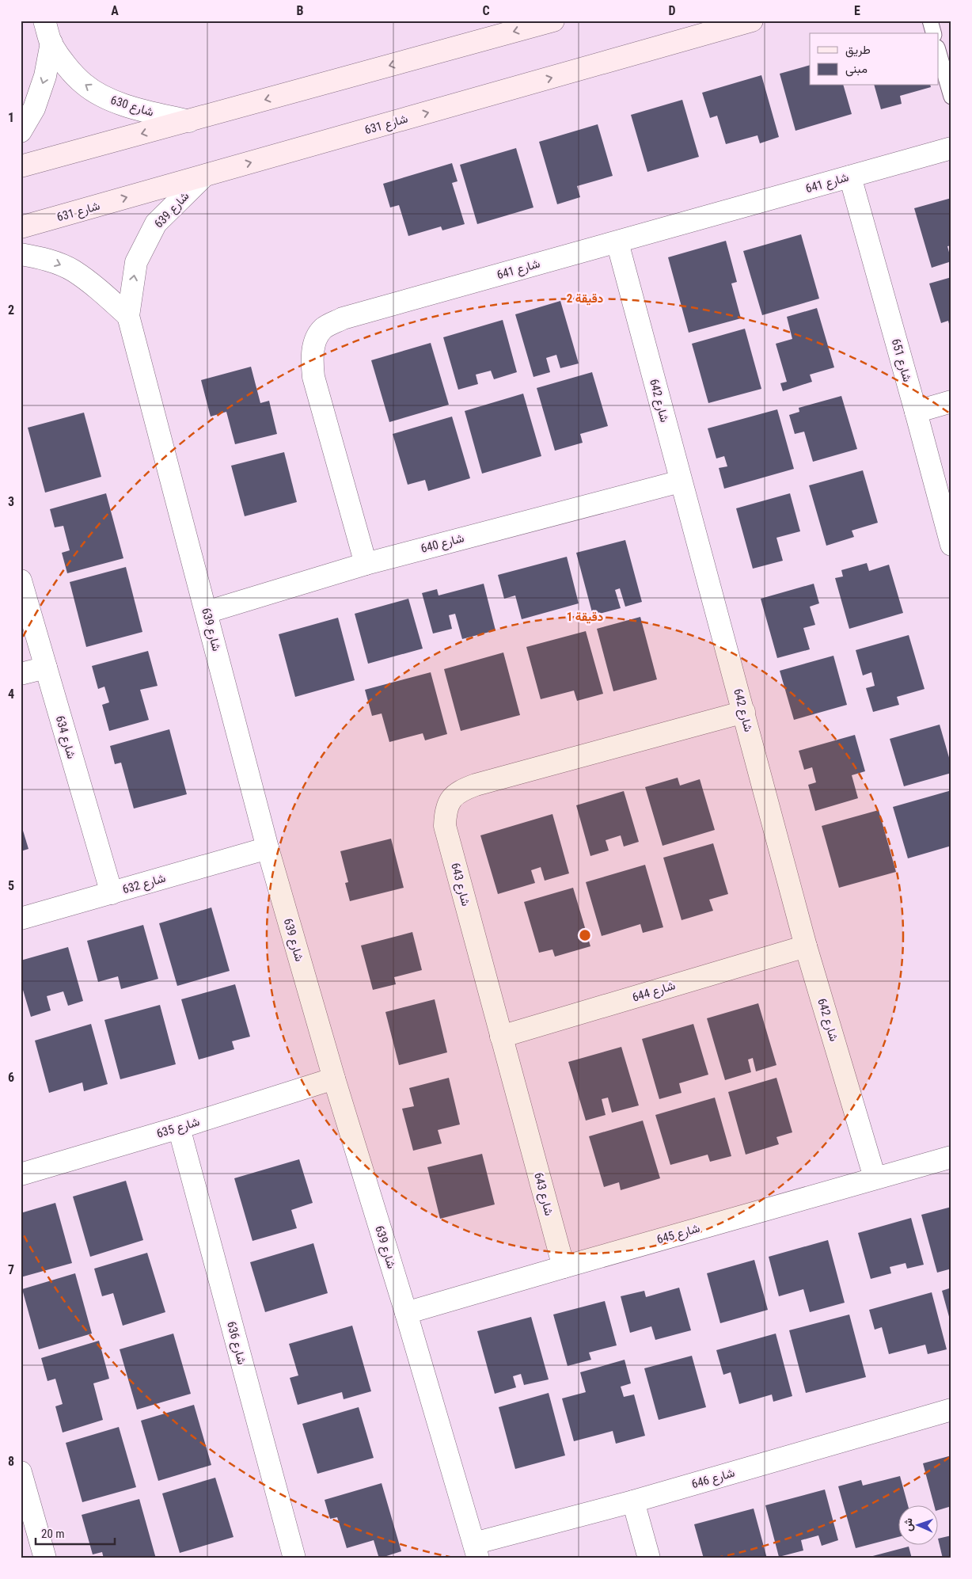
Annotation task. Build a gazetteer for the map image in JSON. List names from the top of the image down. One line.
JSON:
{"streets":{"main road":["شارع 631"],"street":["شارع 630","شارع 641","شارع 639","شارع 651","شارع 642","شارع 640","شارع 634","شارع 632","شارع 643","شارع 644","شارع 635","شارع 645","شارع 636","شارع 646"]},"crossings":[["شارع 631","شارع 639"],["شارع 641","شارع 651"],["شارع 641","شارع 642"],["شارع 641","شارع 640"],["شارع 639","شارع 640"],["شارع 639","شارع 632"],["شارع 639","شارع 635"],["شارع 639","شارع 645"],["شارع 639","شارع 646"],["شارع 642","شارع 640"],["شارع 642","شارع 643"],["شارع 642","شارع 644"],["شارع 642","شارع 645"],["شارع 634","شارع 632"],["شارع 643","شارع 644"],["شارع 643","شارع 645"],["شارع 635","شارع 636"]],"legend":["طريق","مبنى"],"scale_bar":"20 m","north":"left","grid":{"columns":["A","B","C","D","E"],"rows":["1","2","3","4","5","6","7","8"]},"rings":["2 دقيقة","1 دقيقة"]}
